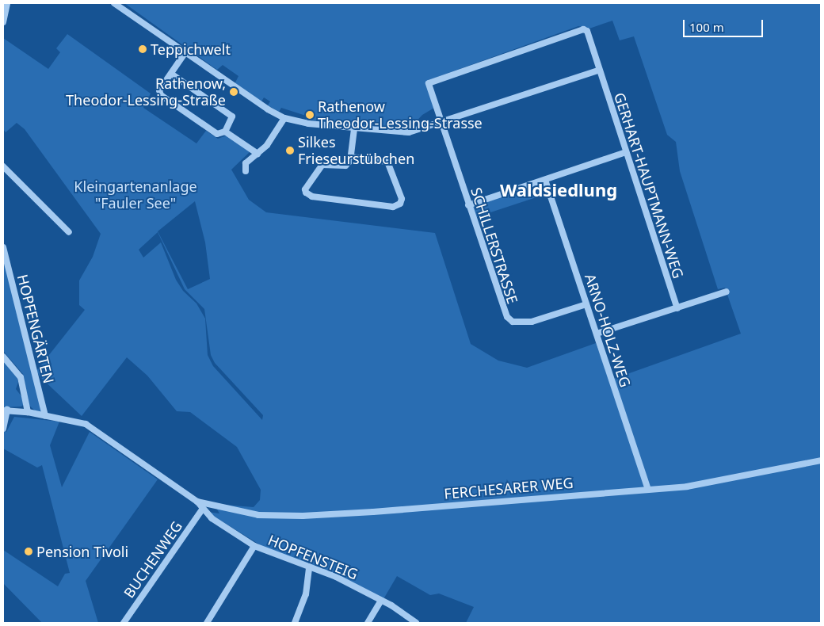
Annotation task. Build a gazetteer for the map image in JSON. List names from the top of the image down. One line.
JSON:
{"streets":{"street":["GERHART-HAUPTMANN-WEG","SCHILLERSTRASSE","HOPFENGÄRTEN","ARNO-HOLZ-WEG","FERCHESARER WEG","HOPFENSTEIG","BUCHENWEG"]},"crossings":[["GERHART-HAUPTMANN-WEG","SCHILLERSTRASSE"],["SCHILLERSTRASSE","ARNO-HOLZ-WEG"],["HOPFENGÄRTEN","FERCHESARER WEG"],["ARNO-HOLZ-WEG","FERCHESARER WEG"],["FERCHESARER WEG","HOPFENSTEIG"],["FERCHESARER WEG","BUCHENWEG"],["HOPFENSTEIG","BUCHENWEG"]],"districts":["Waldsiedlung"],"parks":["Kleingartenanlage \"Fauler See\""],"places":["Teppichwelt","Rathenow, Theodor-Lessing-Straße","Rathenow Theodor-Lessing-Strasse","Silkes Frieseurstübchen","Pension Tivoli"],"scale_bar":"100 m"}
